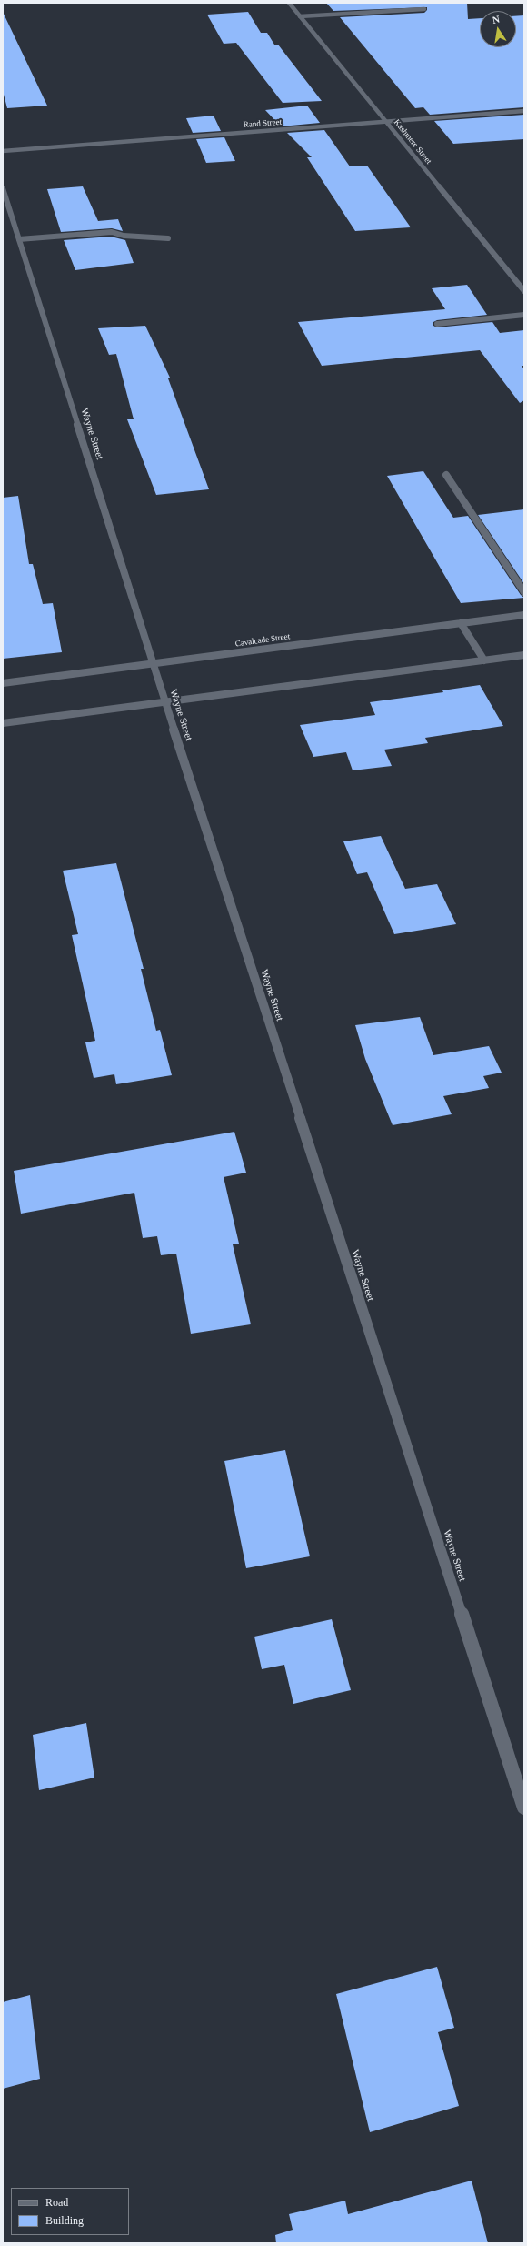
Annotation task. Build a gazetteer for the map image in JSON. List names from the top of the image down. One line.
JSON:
{"streets":{"street":["Rand Street","Kashmere Street","Wayne Street","Cavalcade Street"]},"crossings":[["Rand Street","Kashmere Street"],["Wayne Street","Cavalcade Street"]],"legend":["Road","Building"],"north":"top"}
